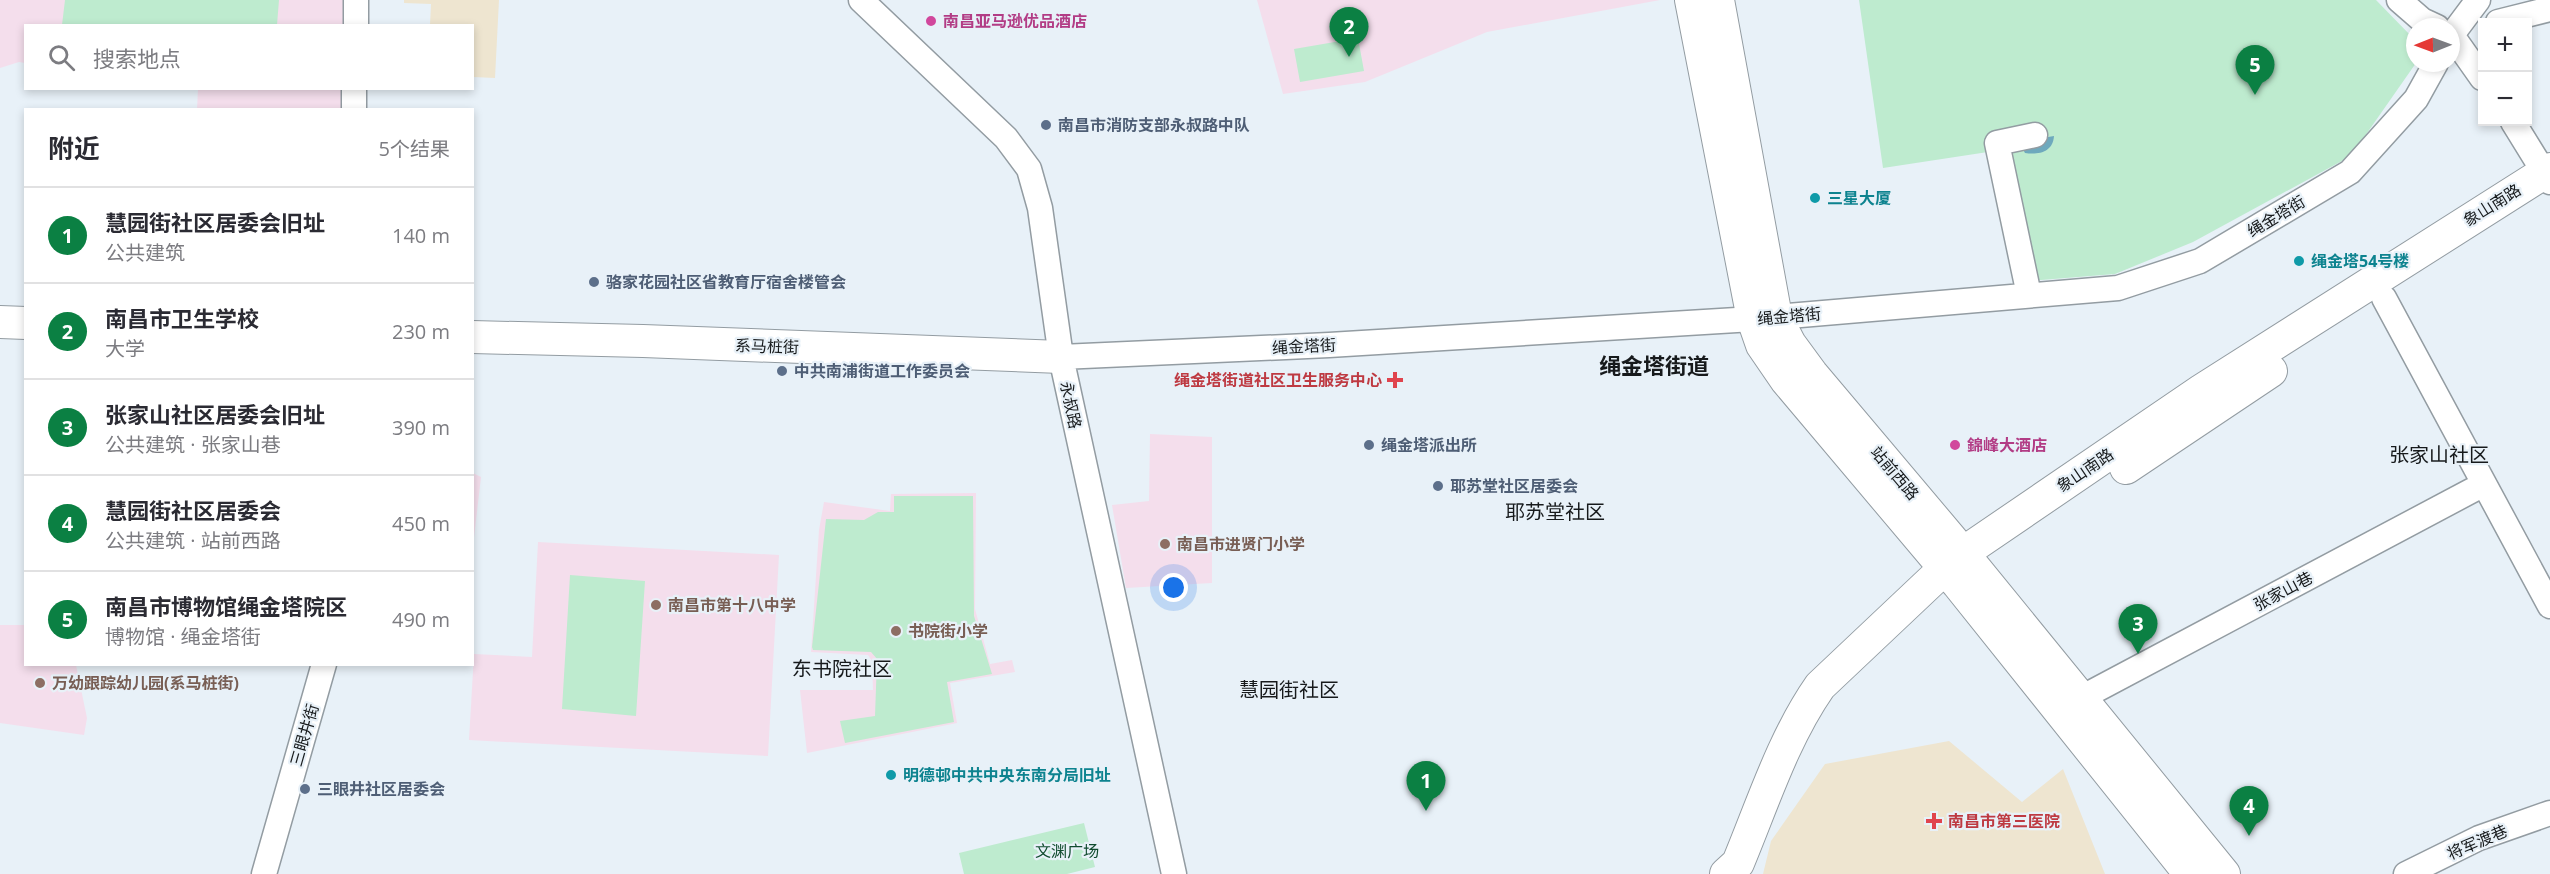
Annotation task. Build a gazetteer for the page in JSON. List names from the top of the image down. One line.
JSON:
{"streets":{"main road":["象山南路","系马桩街","站前西路"],"street":["绳金塔街","永叔路","张家山巷","三眼井街","将军渡巷"]},"crossings":[["象山南路","站前西路"],["绳金塔街","系马桩街"],["绳金塔街","永叔路"],["绳金塔街","站前西路"],["系马桩街","永叔路"],["站前西路","张家山巷"]],"districts":["绳金塔街道","张家山社区","耶苏堂社区","东书院社区","慧园街社区"],"parks":["文渊广场"],"places":{"other":["南昌亚马逊优品酒店","南昌市消防支部永叔路中队","三星大厦","绳金塔54号楼","骆家花园社区省教育厅宿舍楼管会","中共南浦街道工作委员会","绳金塔派出所","錦峰大酒店","耶苏堂社区居委会","南昌市进贤门小学","南昌市第十八中学","书院街小学","万幼跟踪幼儿园(系马桩街)","明德邨中共中央东南分局旧址","三眼井社区居委会"],"health":["绳金塔街道社区卫生服务中心","南昌市第三医院"]},"north":"left","page":{"pins":["2","5","3","1","4"],"map_buttons":["+","−"],"search":"搜索地点","heading":["附近","5个结果"],"list":[{"mark":"1","name":"慧园街社区居委会旧址","note":"公共建筑","value":"140 m"},{"mark":"2","name":"南昌市卫生学校","note":"大学","value":"230 m"},{"mark":"3","name":"张家山社区居委会旧址","note":"公共建筑 · 张家山巷","value":"390 m"},{"mark":"4","name":"慧园街社区居委会","note":"公共建筑 · 站前西路","value":"450 m"},{"mark":"5","name":"南昌市博物馆绳金塔院区","note":"博物馆 · 绳金塔街","value":"490 m"}]}}
